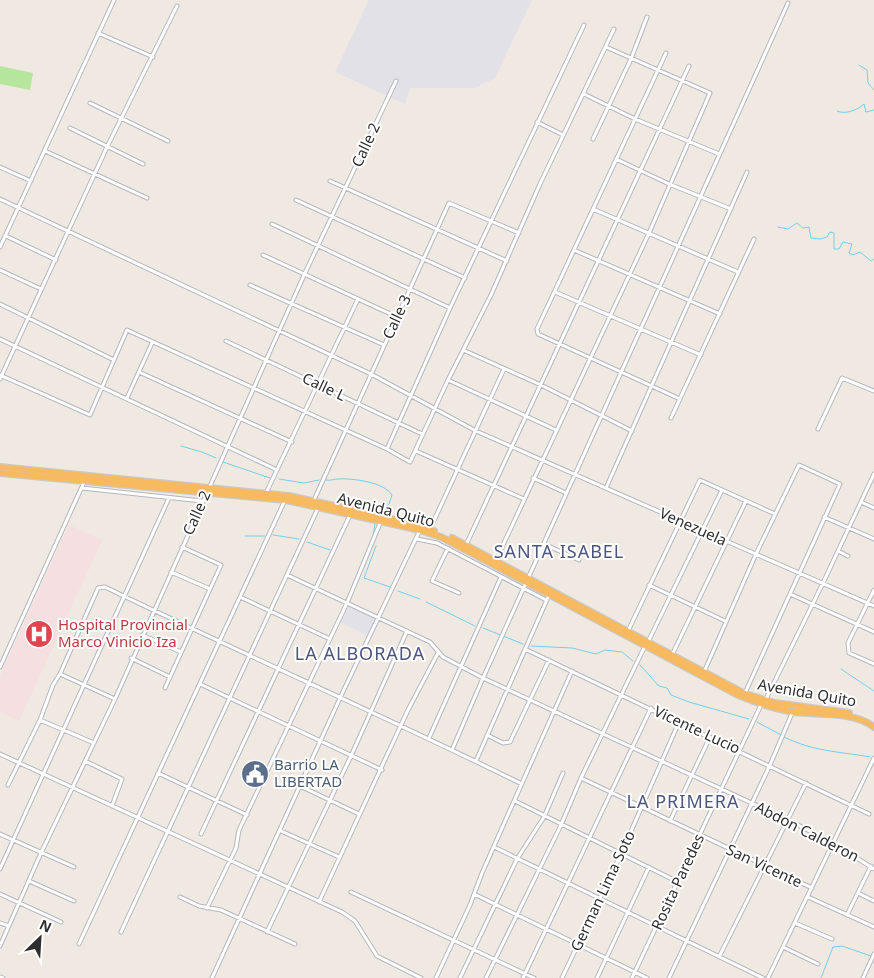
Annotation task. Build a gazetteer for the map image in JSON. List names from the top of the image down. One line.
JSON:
{"streets":{"highway":["Avenida Quito"],"street":["Calle 2","Calle 3","Calle L","Venezuela","Vicente Lucio","Abdon Calderon","San Vicente","Rosita Paredes","German Lima Soto"]},"crossings":[["Calle 2","Calle L"],["Calle 2","Avenida Quito"],["Calle 3","Calle L"],["Calle 3","Avenida Quito"],["Avenida Quito","Rosita Paredes"],["Venezuela","Rosita Paredes"],["Vicente Lucio","Rosita Paredes"],["Vicente Lucio","German Lima Soto"],["Abdon Calderon","Rosita Paredes"],["Abdon Calderon","German Lima Soto"],["San Vicente","Rosita Paredes"],["San Vicente","German Lima Soto"]],"districts":["SANTA ISABEL","LA ALBORADA","LA PRIMERA"],"places":{"hospital":["Hospital Provincial Marco Vinicio Iza"],"public building":["Barrio LA LIBERTAD"]},"north":"top right"}
